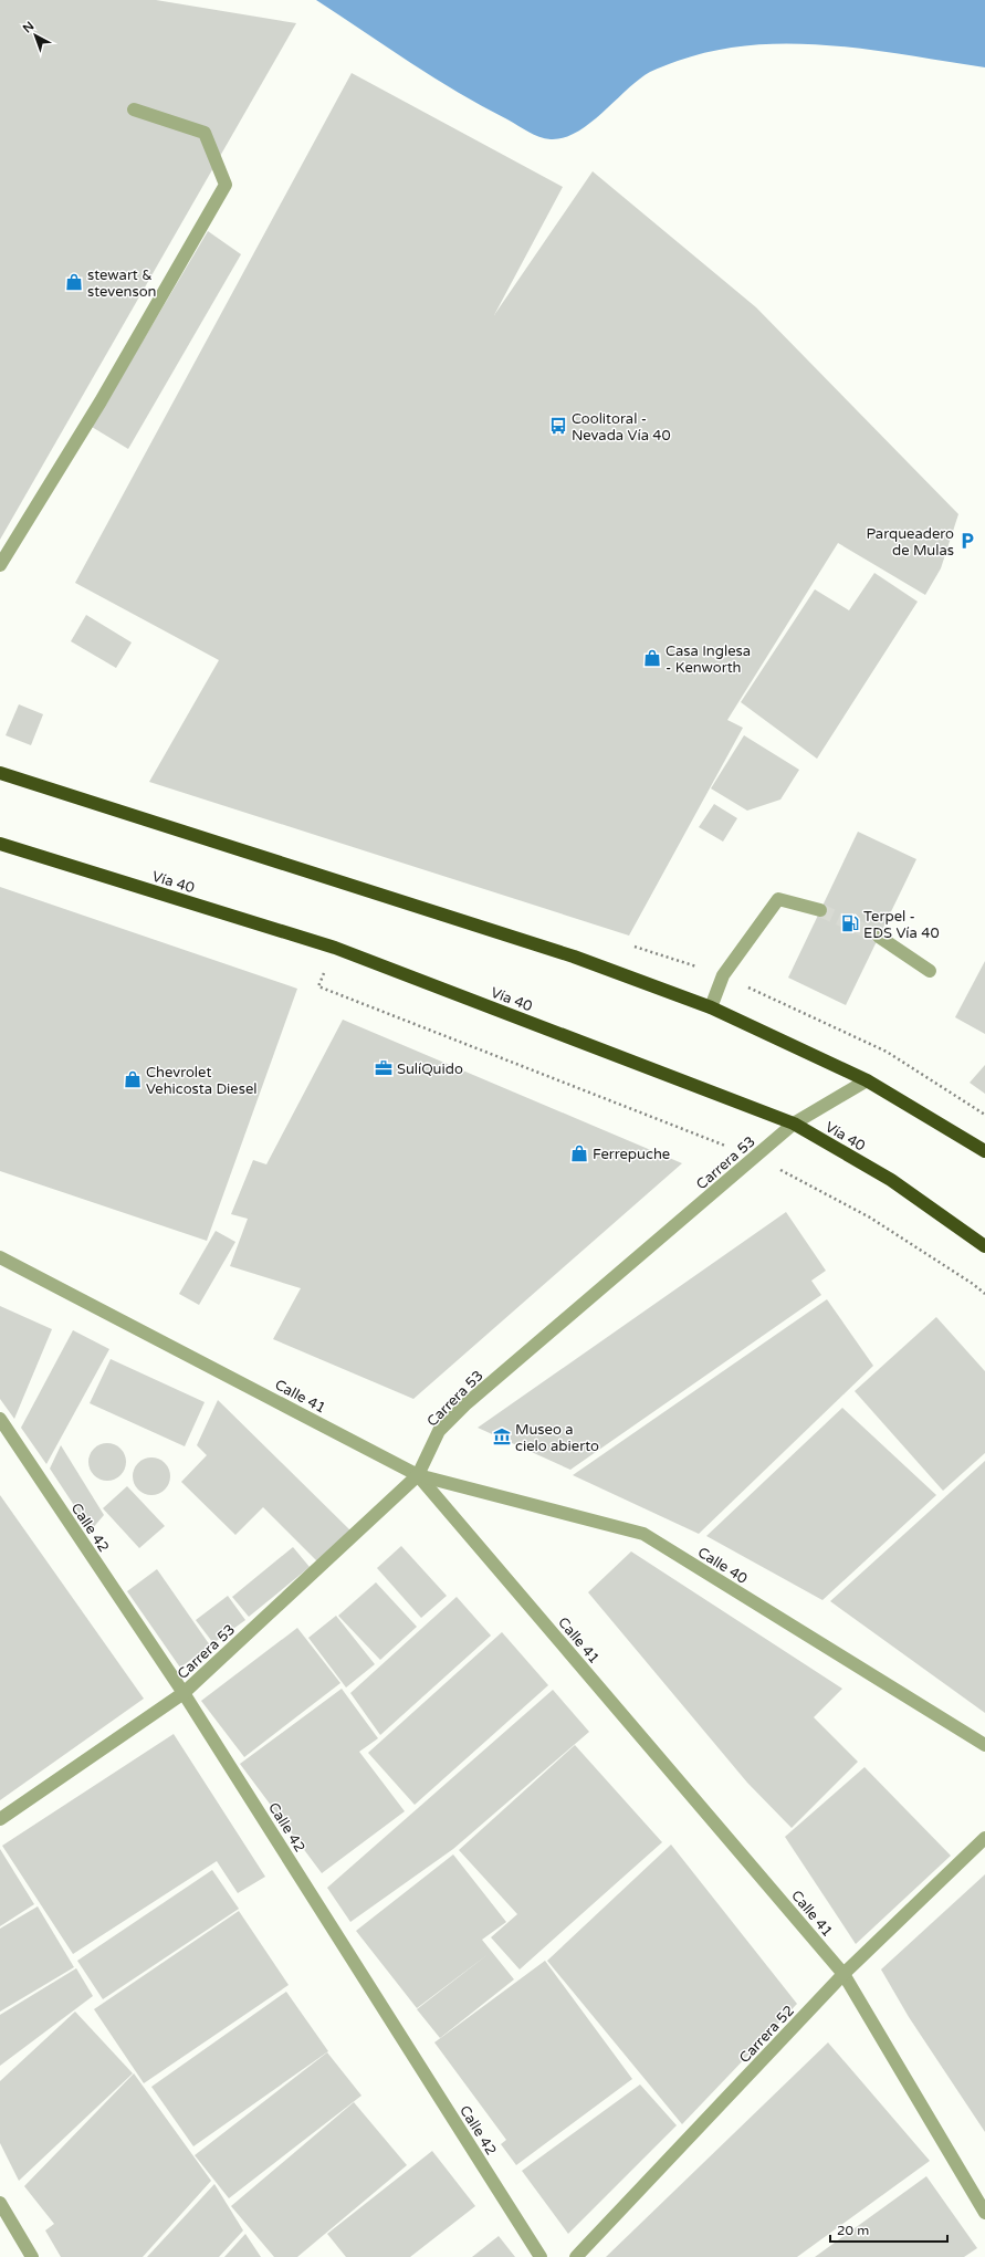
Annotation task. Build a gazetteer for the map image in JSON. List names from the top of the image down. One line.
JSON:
{"streets":{"highway":["Vía 40"],"street":["Carrera 53","Calle 41","Calle 42","Calle 40","Carrera 52"]},"crossings":[["Vía 40","Carrera 53"],["Carrera 53","Calle 41"],["Carrera 53","Calle 42"],["Carrera 53","Calle 40"],["Calle 41","Calle 40"],["Calle 41","Carrera 52"]],"places":{"shop":["stewart & stevenson","Casa Inglesa - Kenworth","Chevrolet Vehicosta Diesel","Ferrepuche"],"bus stop":["Coolitoral - Nevada Vía 40"],"parking":["Parqueadero de Mulas"],"fuel station":["Terpel - EDS Vía 40"],"office":["SulíQuido"],"museum":["Museo a cielo abierto"]},"scale_bar":"20 m","north":"top left"}
